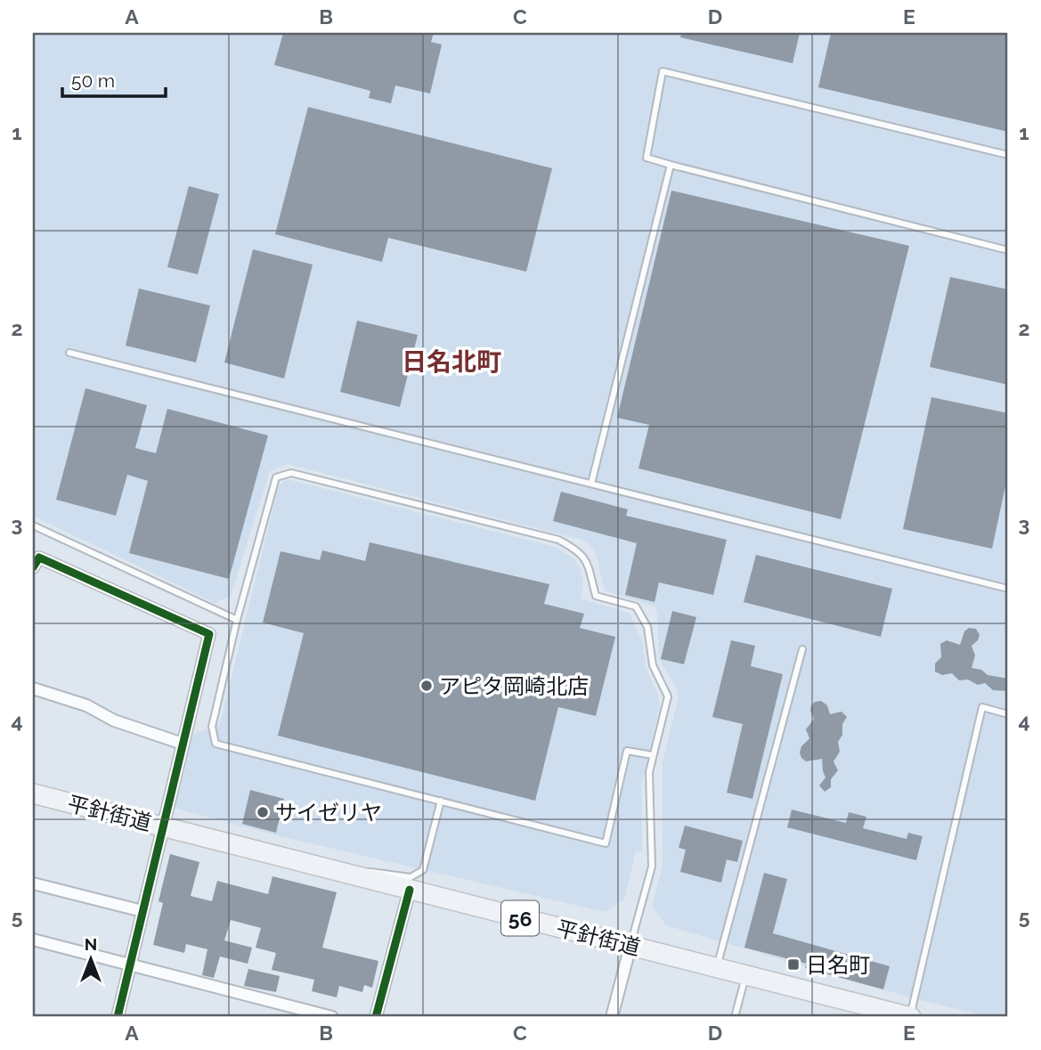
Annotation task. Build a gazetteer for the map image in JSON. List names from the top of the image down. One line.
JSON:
{"streets":{"main road":["平針街道","56"]},"districts":["日名北町"],"places":{"other":["アピタ岡崎北店","サイゼリヤ"],"transit":["日名町"]},"scale_bar":"50 m","north":"top","grid":{"columns":["A","B","C","D","E"],"rows":["1","2","3","4","5"]}}
